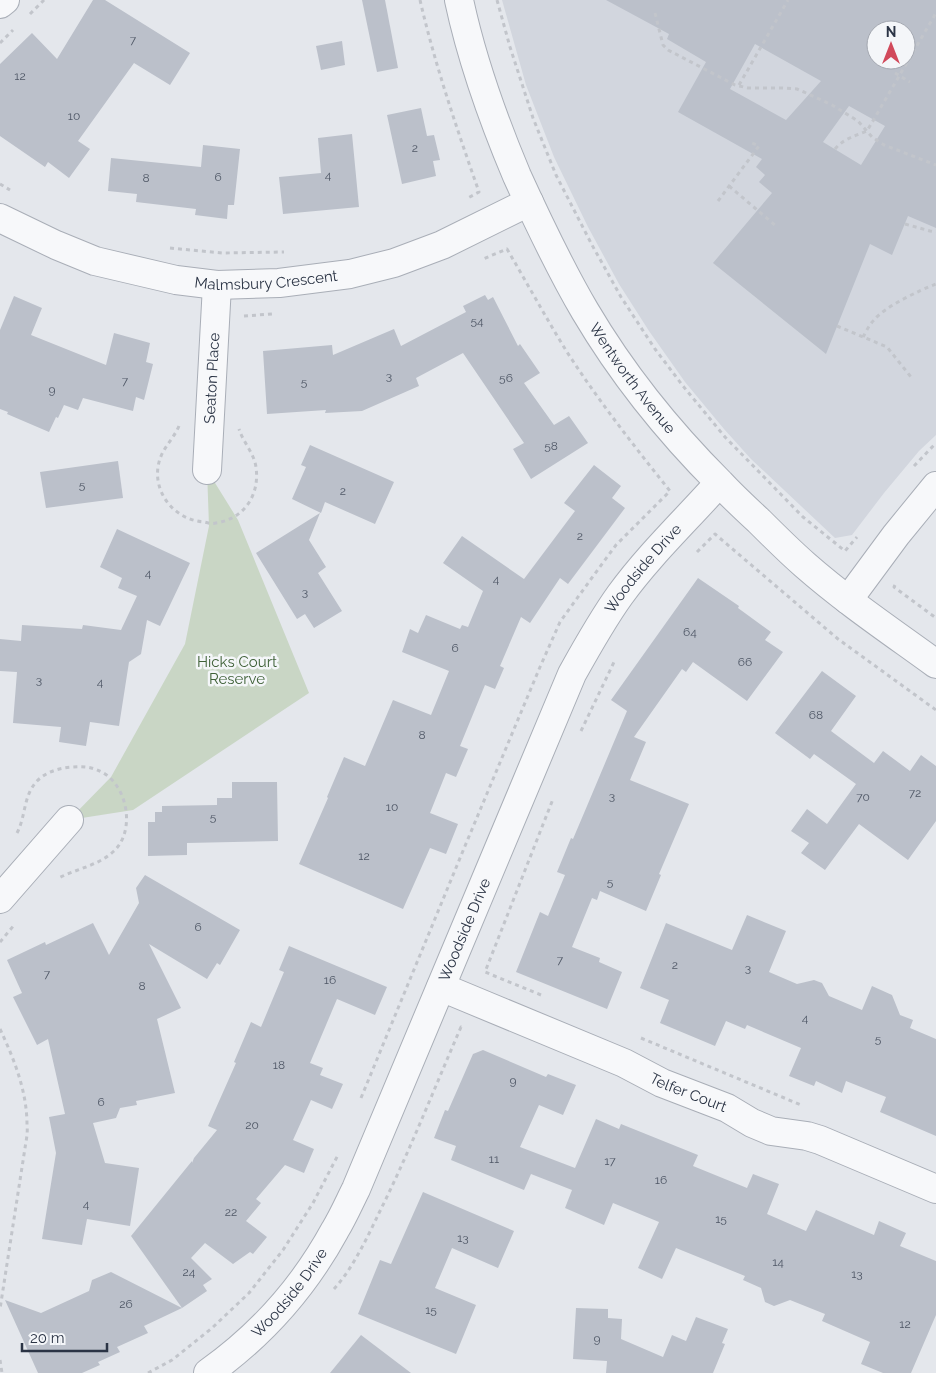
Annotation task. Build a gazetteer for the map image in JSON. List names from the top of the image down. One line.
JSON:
{"streets":{"street":["Malmsbury Crescent","Wentworth Avenue","Seaton Place","Woodside Drive","Telfer Court"]},"crossings":[["Malmsbury Crescent","Wentworth Avenue"],["Malmsbury Crescent","Seaton Place"],["Wentworth Avenue","Woodside Drive"],["Woodside Drive","Telfer Court"]],"parks":["Hicks Court Reserve"],"house_numbers":["7","12","10","2","4","6","8","54","3","56","7","5","9","58","5","2","2","4","4","3","64","6","66","3","4","68","8","72","3","70","10","5","12","5","6","7","2","3","7","16","8","4","5","18","9","6","20","11","17","16","4","22","15","13","14","24","13","26","15","12","9"],"scale_bar":"20 m","north":"top"}
